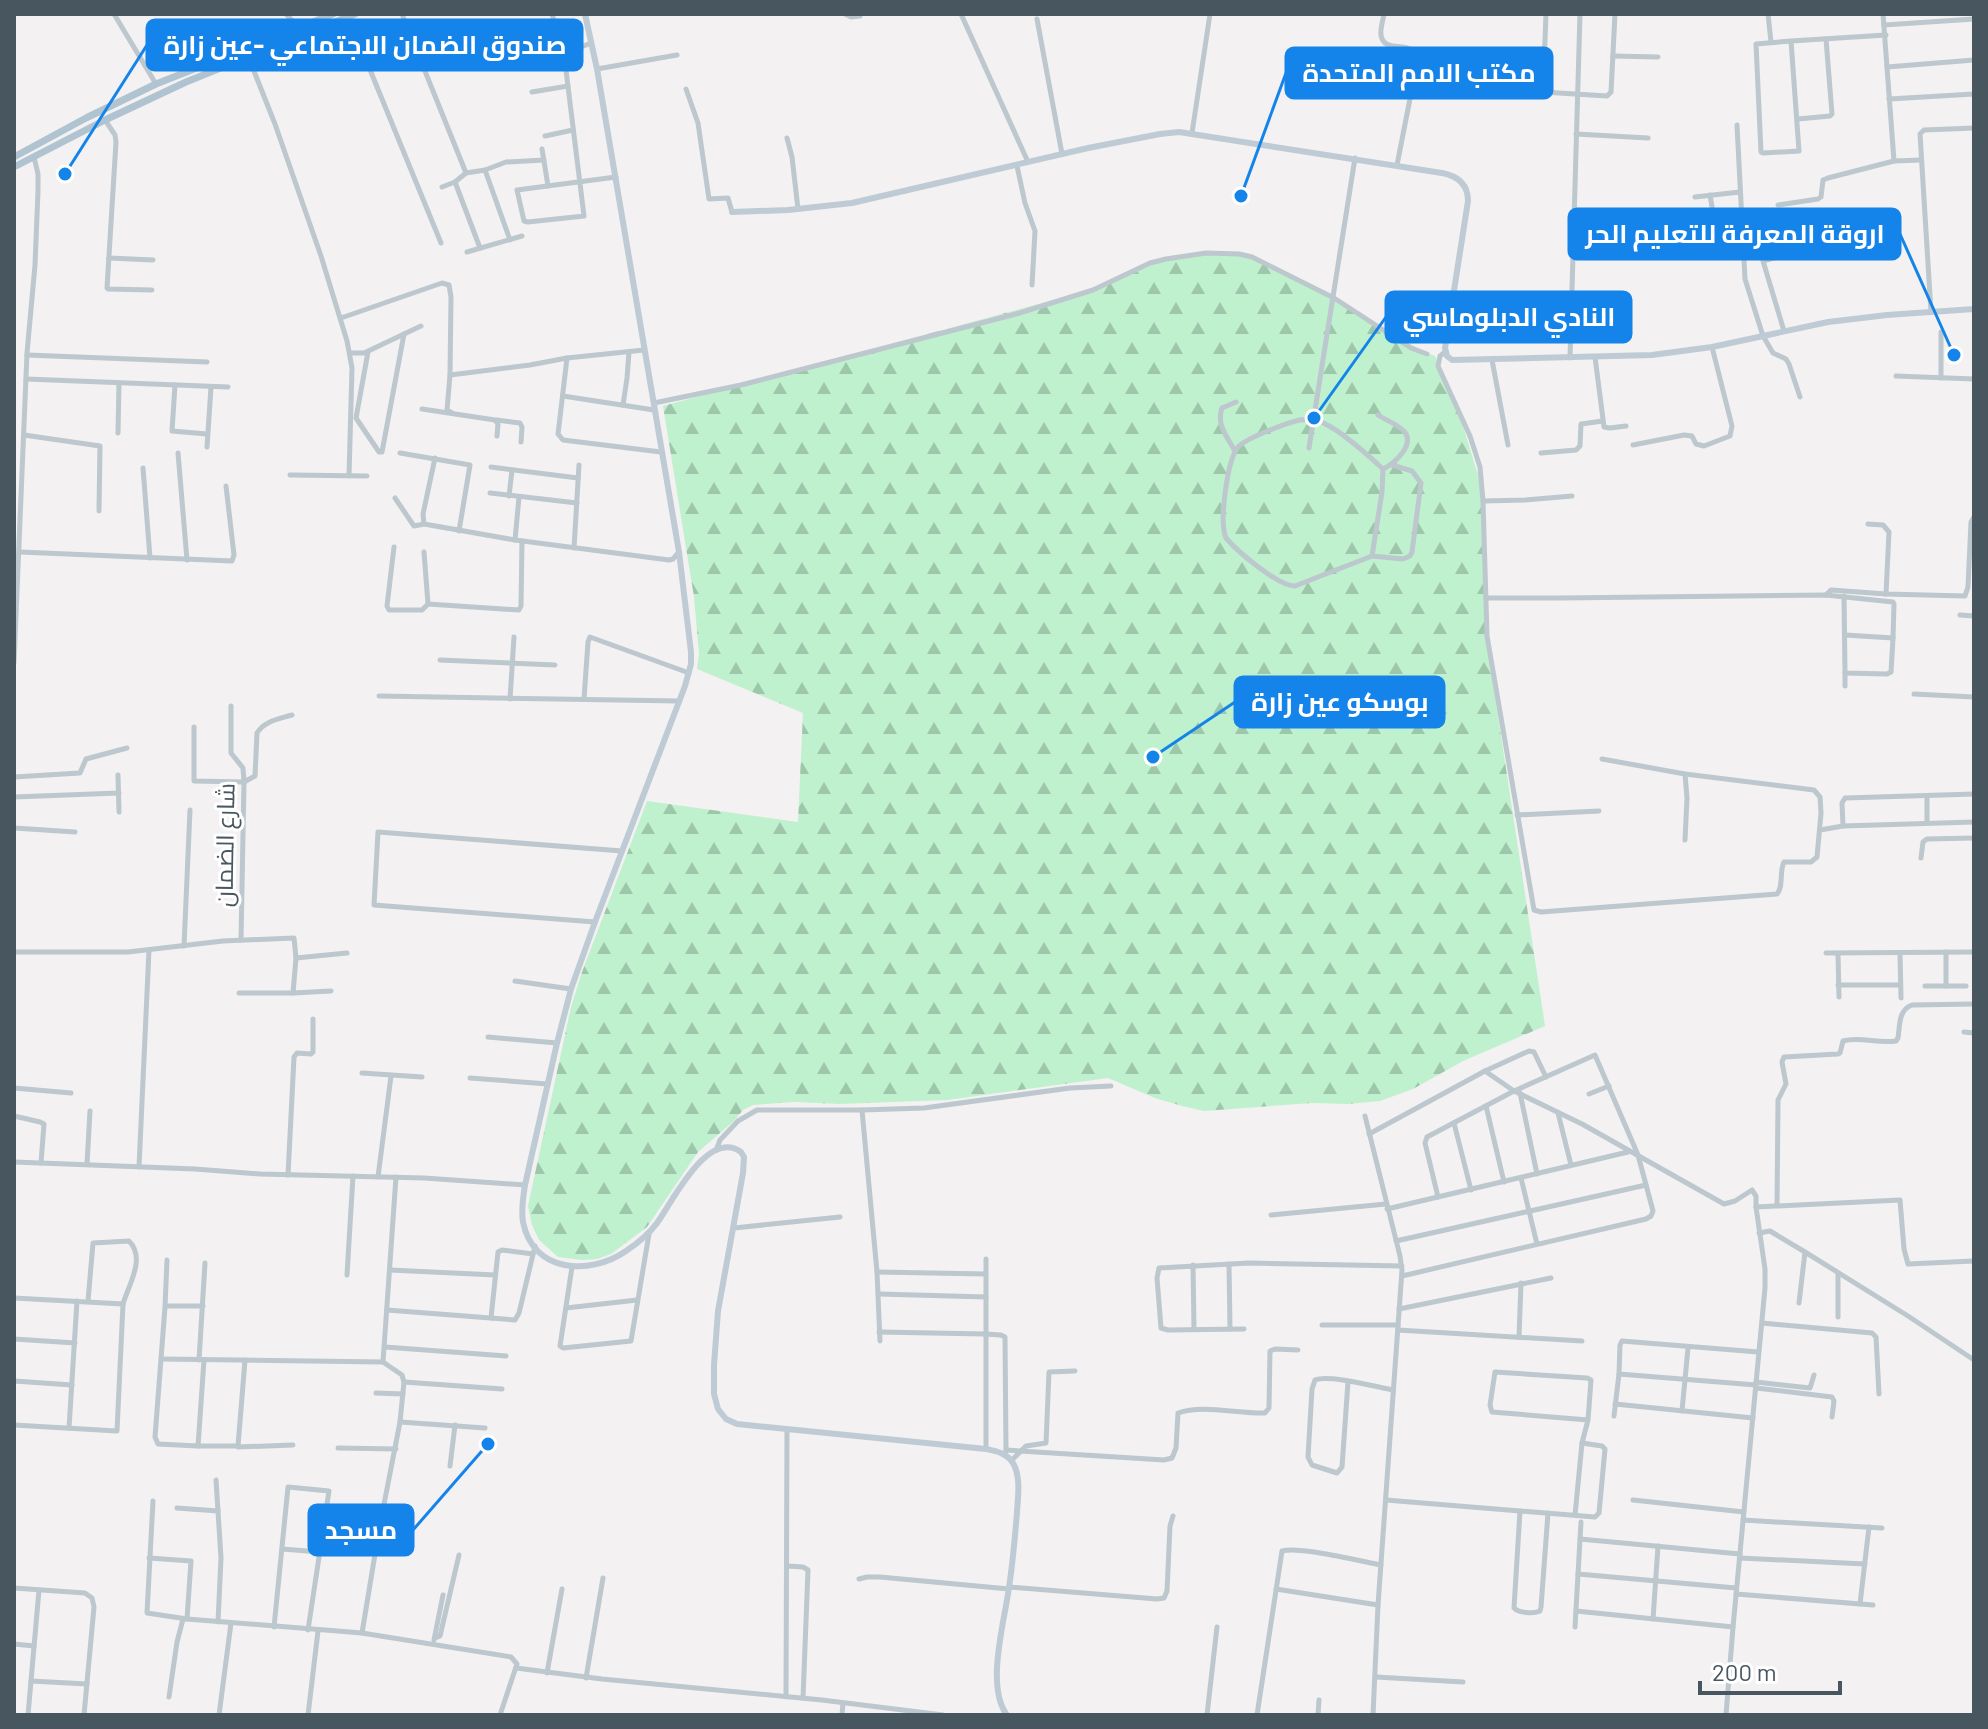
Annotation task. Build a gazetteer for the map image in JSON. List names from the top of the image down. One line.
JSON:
{"streets":{"street":["شارع الضمان"]},"places":["صندوق الضمان الاجتماعي -عين زارة","مكتب الامم المتحدة","اروقة المعرفة للتعليم الحر","النادي الدبلوماسي","بوسكو عين زارة","مسجد"],"scale_bar":"200 m"}
